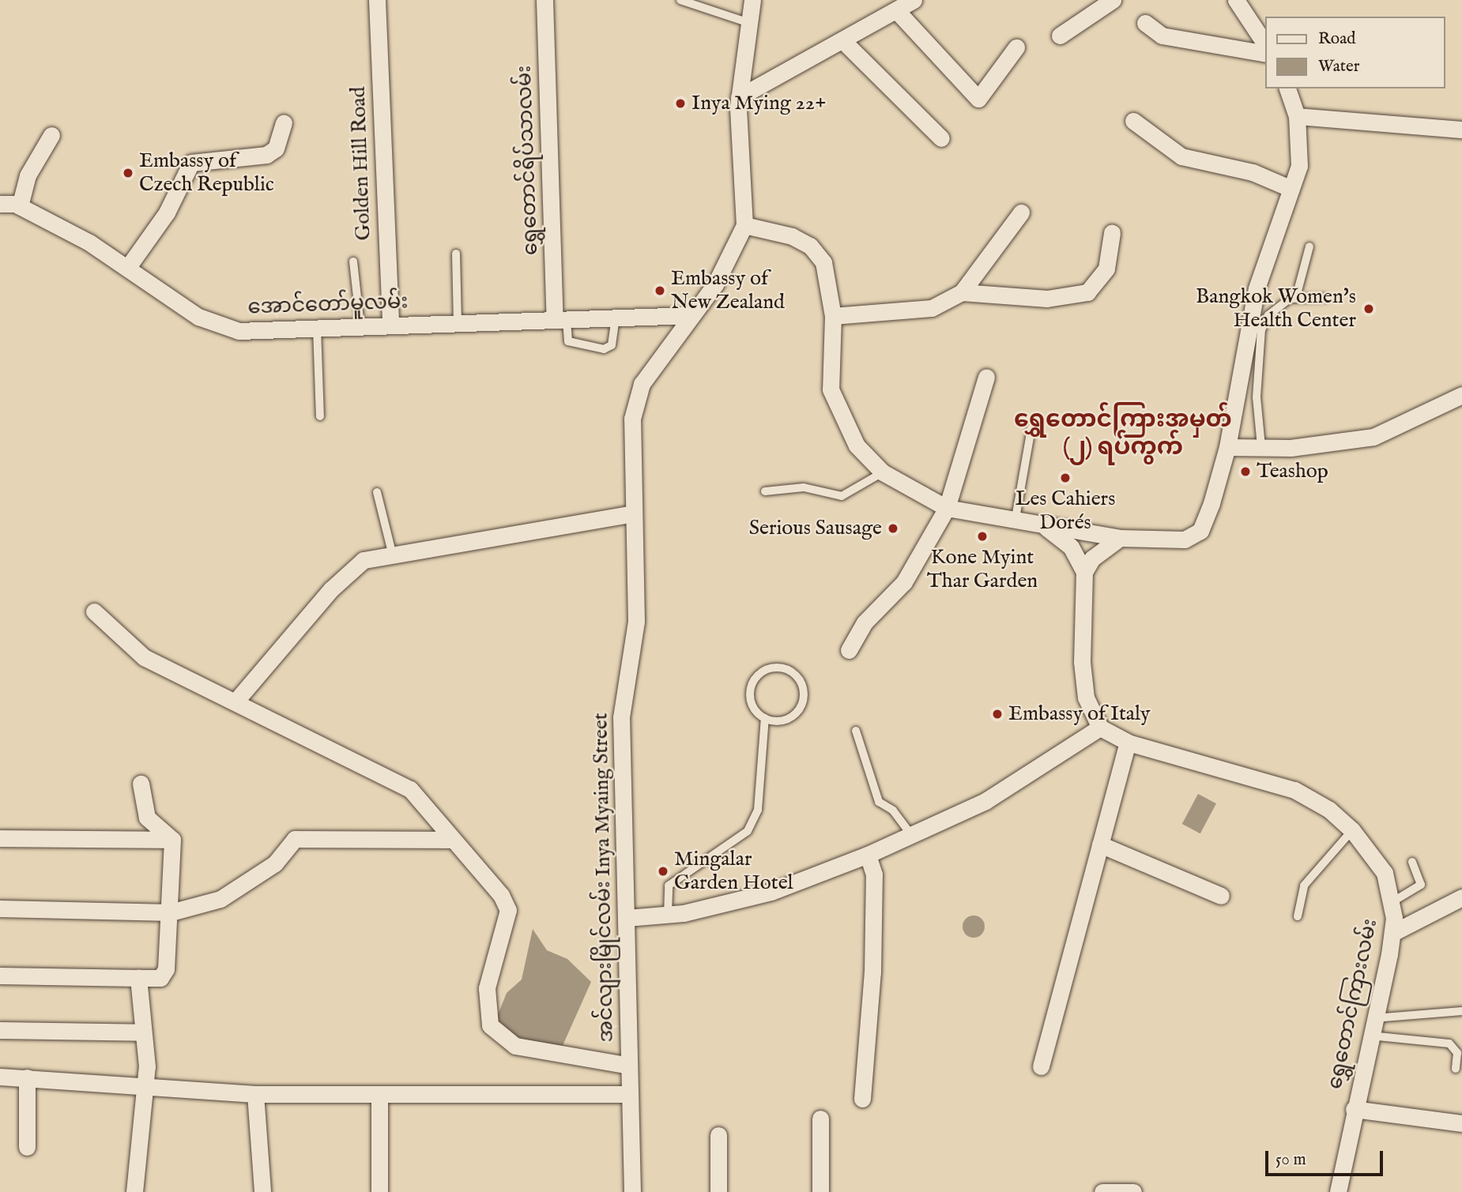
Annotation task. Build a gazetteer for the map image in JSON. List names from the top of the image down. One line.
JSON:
{"streets":{"street":["ရွှေတောင်ရိပ်သာလမ်း","Golden Hill Road","အောင်တော်မူလမ်း","အင်လျားမြိုင်လမ်း Inya Myaing Street","ရွှေတောင်ကြားလမ်း"]},"crossings":[["ရွှေတောင်ရိပ်သာလမ်း","အောင်တော်မူလမ်း"],["Golden Hill Road","အောင်တော်မူလမ်း"],["အောင်တော်မူလမ်း","အင်လျားမြိုင်လမ်း Inya Myaing Street"]],"districts":["ရွှေတောင်ကြားအမှတ် (၂) ရပ်ကွက်"],"places":["Inya Mying 22+","Embassy of Czech Republic","Embassy of New Zealand","Bangkok Women's Health Center","Teashop","Les Cahiers Dorés","Serious Sausage","Kone Myint Thar Garden","Embassy of Italy","Mingalar Garden Hotel"],"legend":["Road","Water"],"scale_bar":"50 m"}
